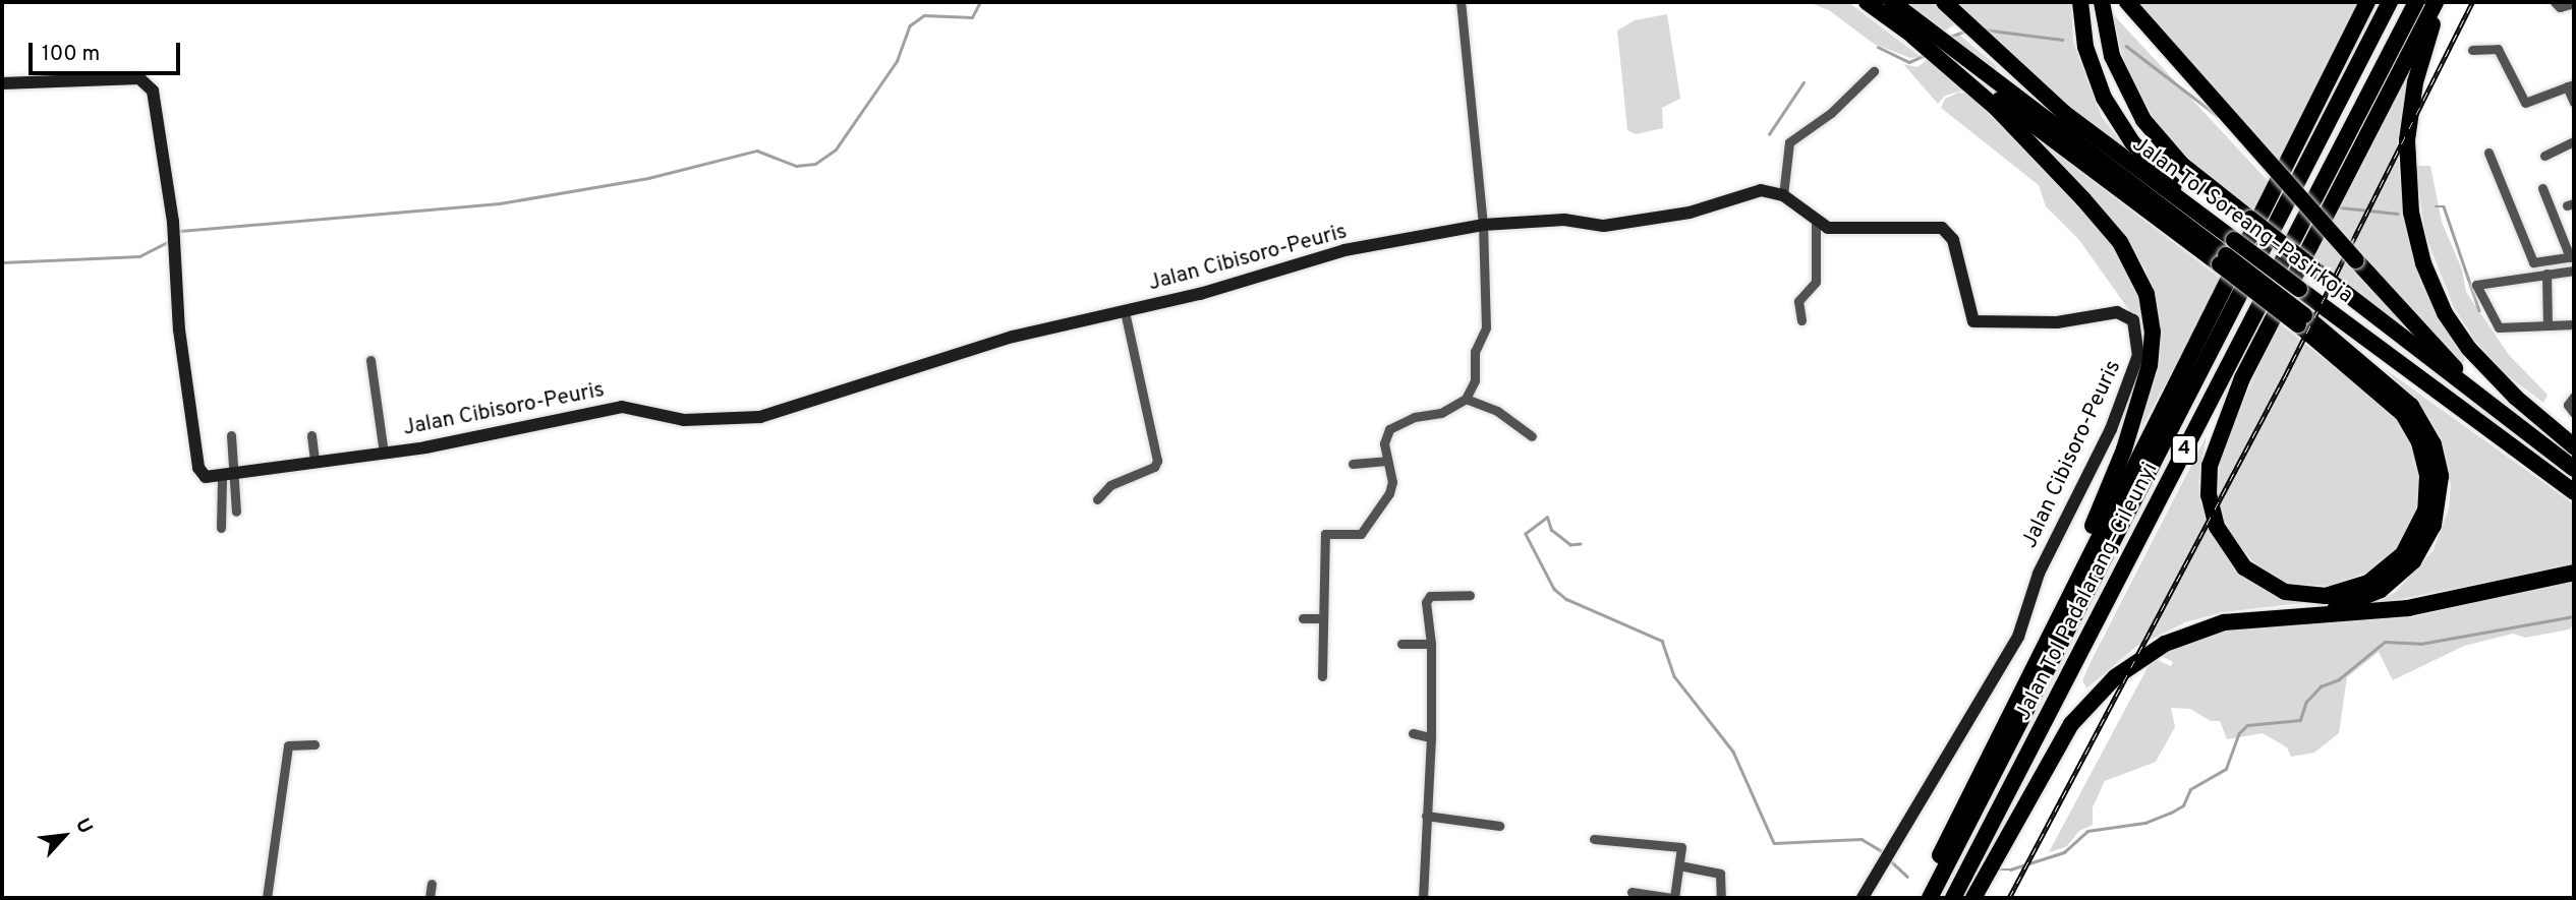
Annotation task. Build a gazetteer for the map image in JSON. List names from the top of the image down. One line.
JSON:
{"streets":{"highway":["Jalan Tol Soreang–Pasirkoja","4","Jalan Tol Padalarang–Cileunyi"],"street":["Jalan Cibisoro-Peuris"]},"scale_bar":"100 m","north":"top right"}
